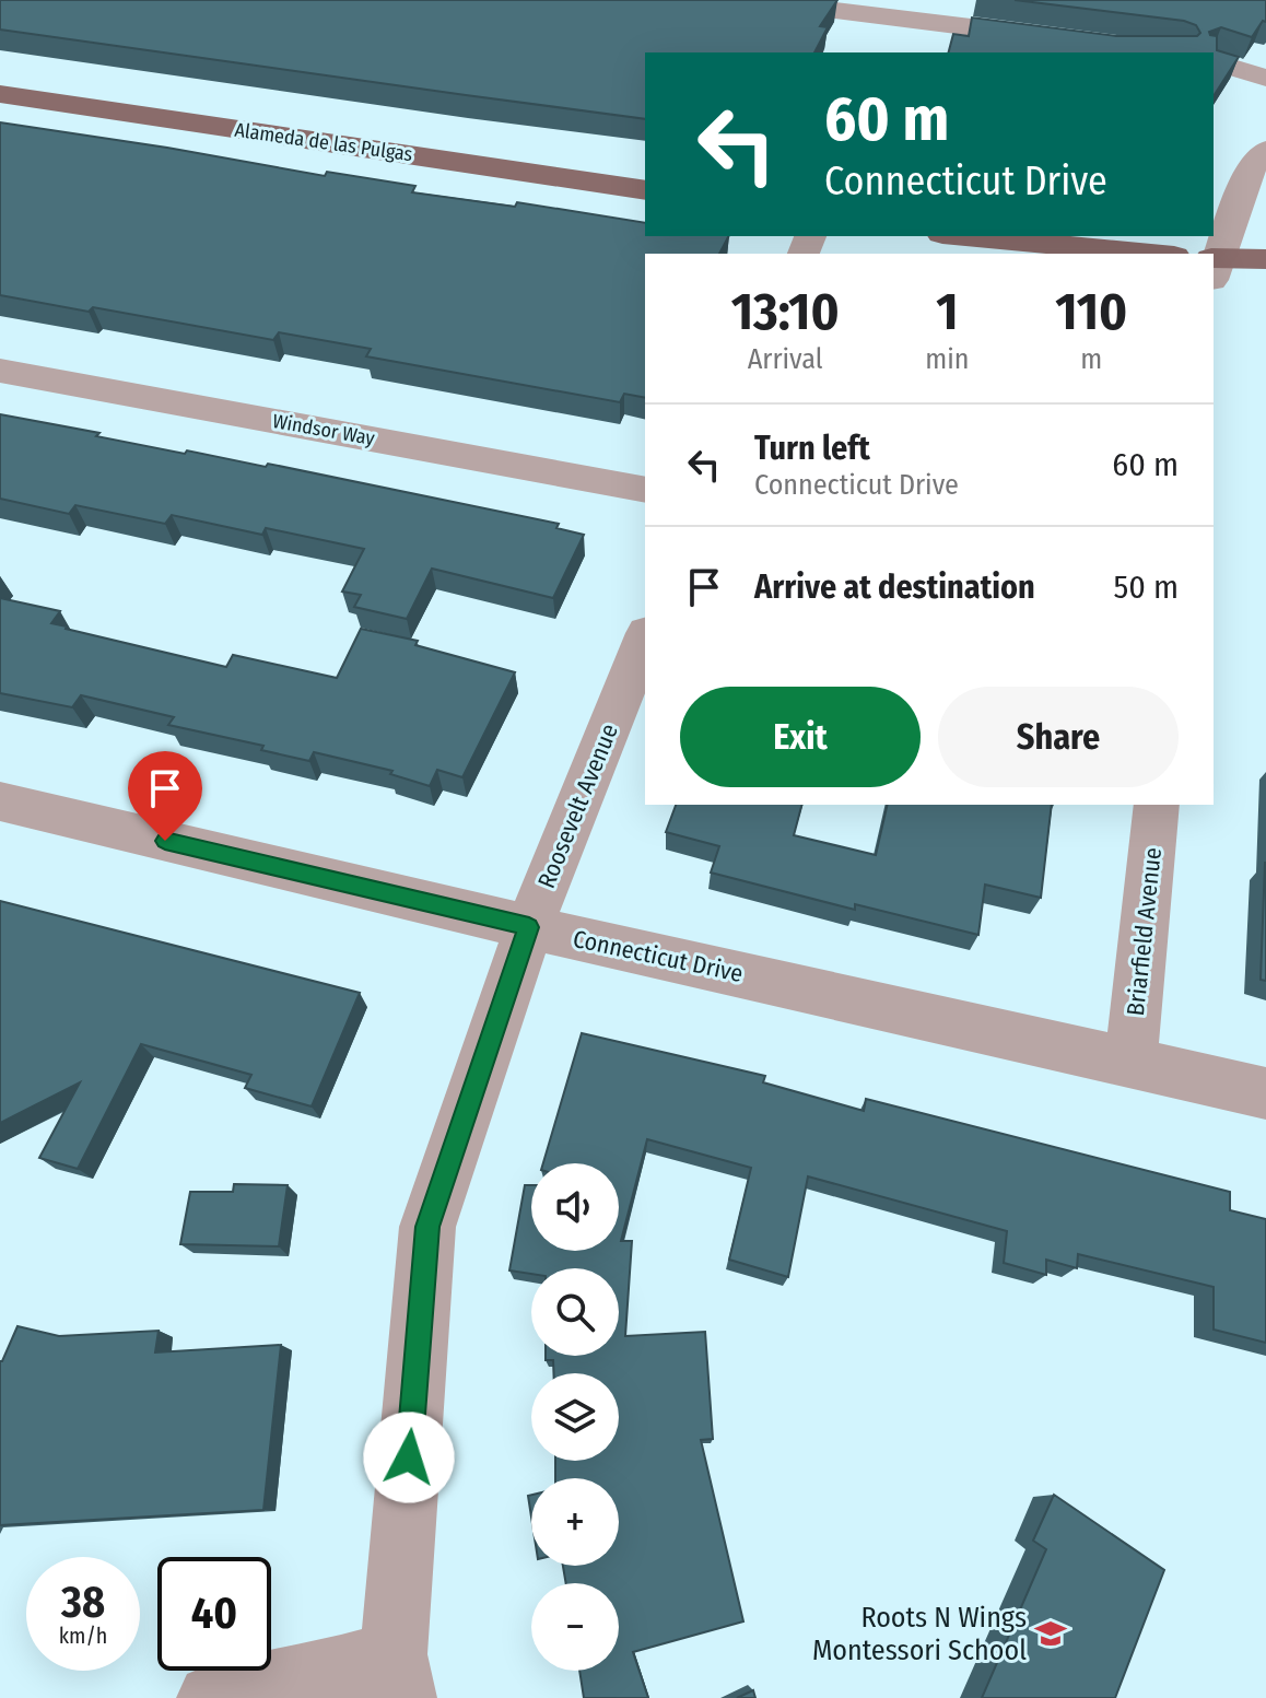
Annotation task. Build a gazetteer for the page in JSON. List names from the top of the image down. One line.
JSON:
{"streets":{"main road":["Alameda de las Pulgas"],"street":["Windsor Way","Roosevelt Avenue","Briarfield Avenue","Connecticut Drive"]},"crossings":[["Roosevelt Avenue","Connecticut Drive"],["Briarfield Avenue","Connecticut Drive"]],"places":{"school or university":["Roots N Wings Montessori School"]},"page":{"turn":["60 m","Connecticut Drive"],"eta":["13:10","Arrival","1","min","110","m"],"list":[{"name":"Turn left","note":"Connecticut Drive","value":"60 m"},{"name":"Arrive at destination","value":"50 m"}],"buttons":["Exit","Share"],"map_buttons":["+","−"],"speed":"38 km/h","limit":"40"}}
